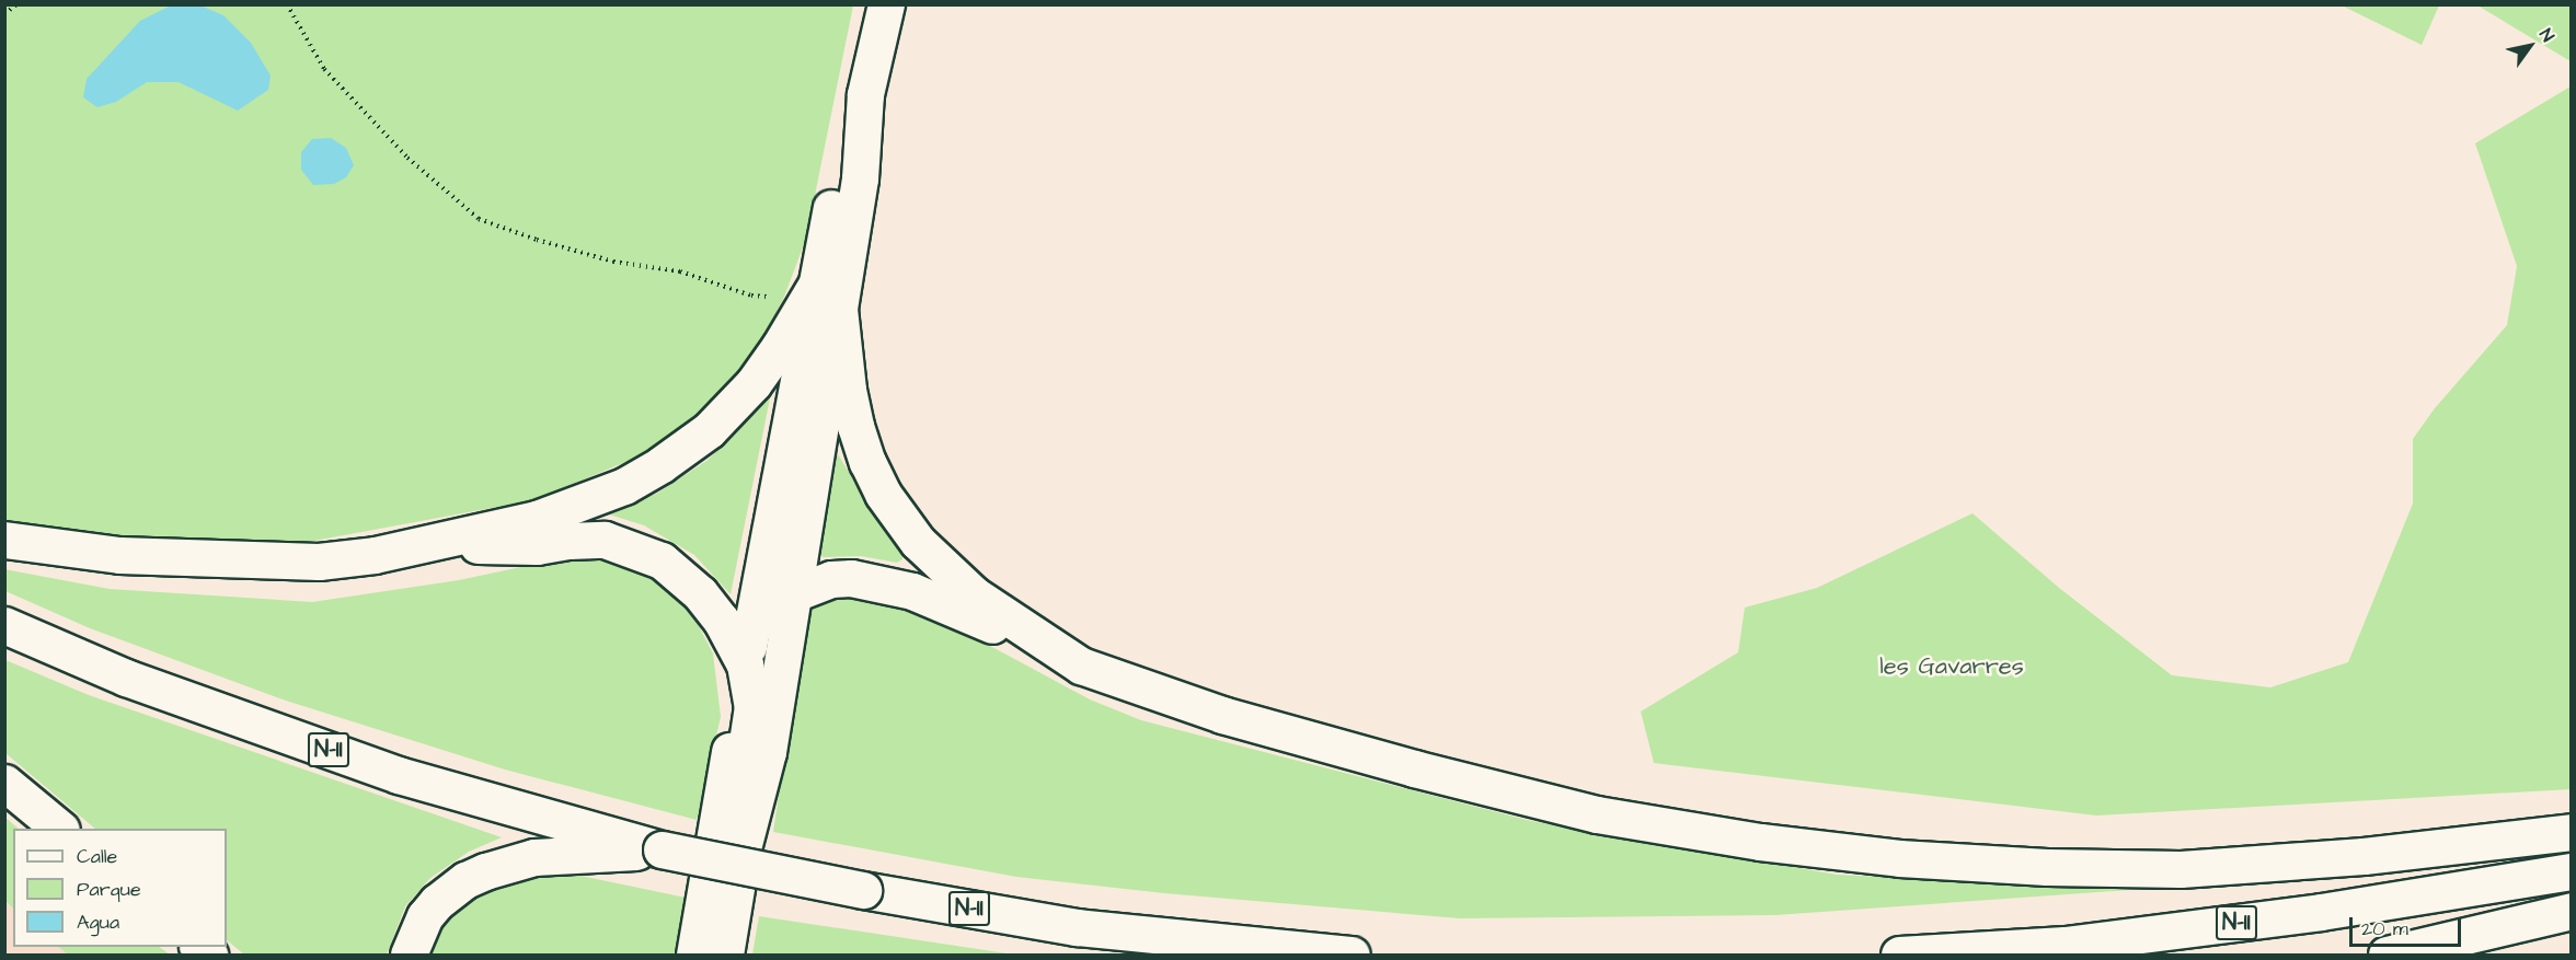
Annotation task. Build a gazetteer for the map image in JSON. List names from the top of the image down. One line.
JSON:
{"streets":{"main road":["N-II"]},"parks":["les Gavarres"],"legend":["Calle","Parque","Agua"],"scale_bar":"20 m","north":"top right"}
